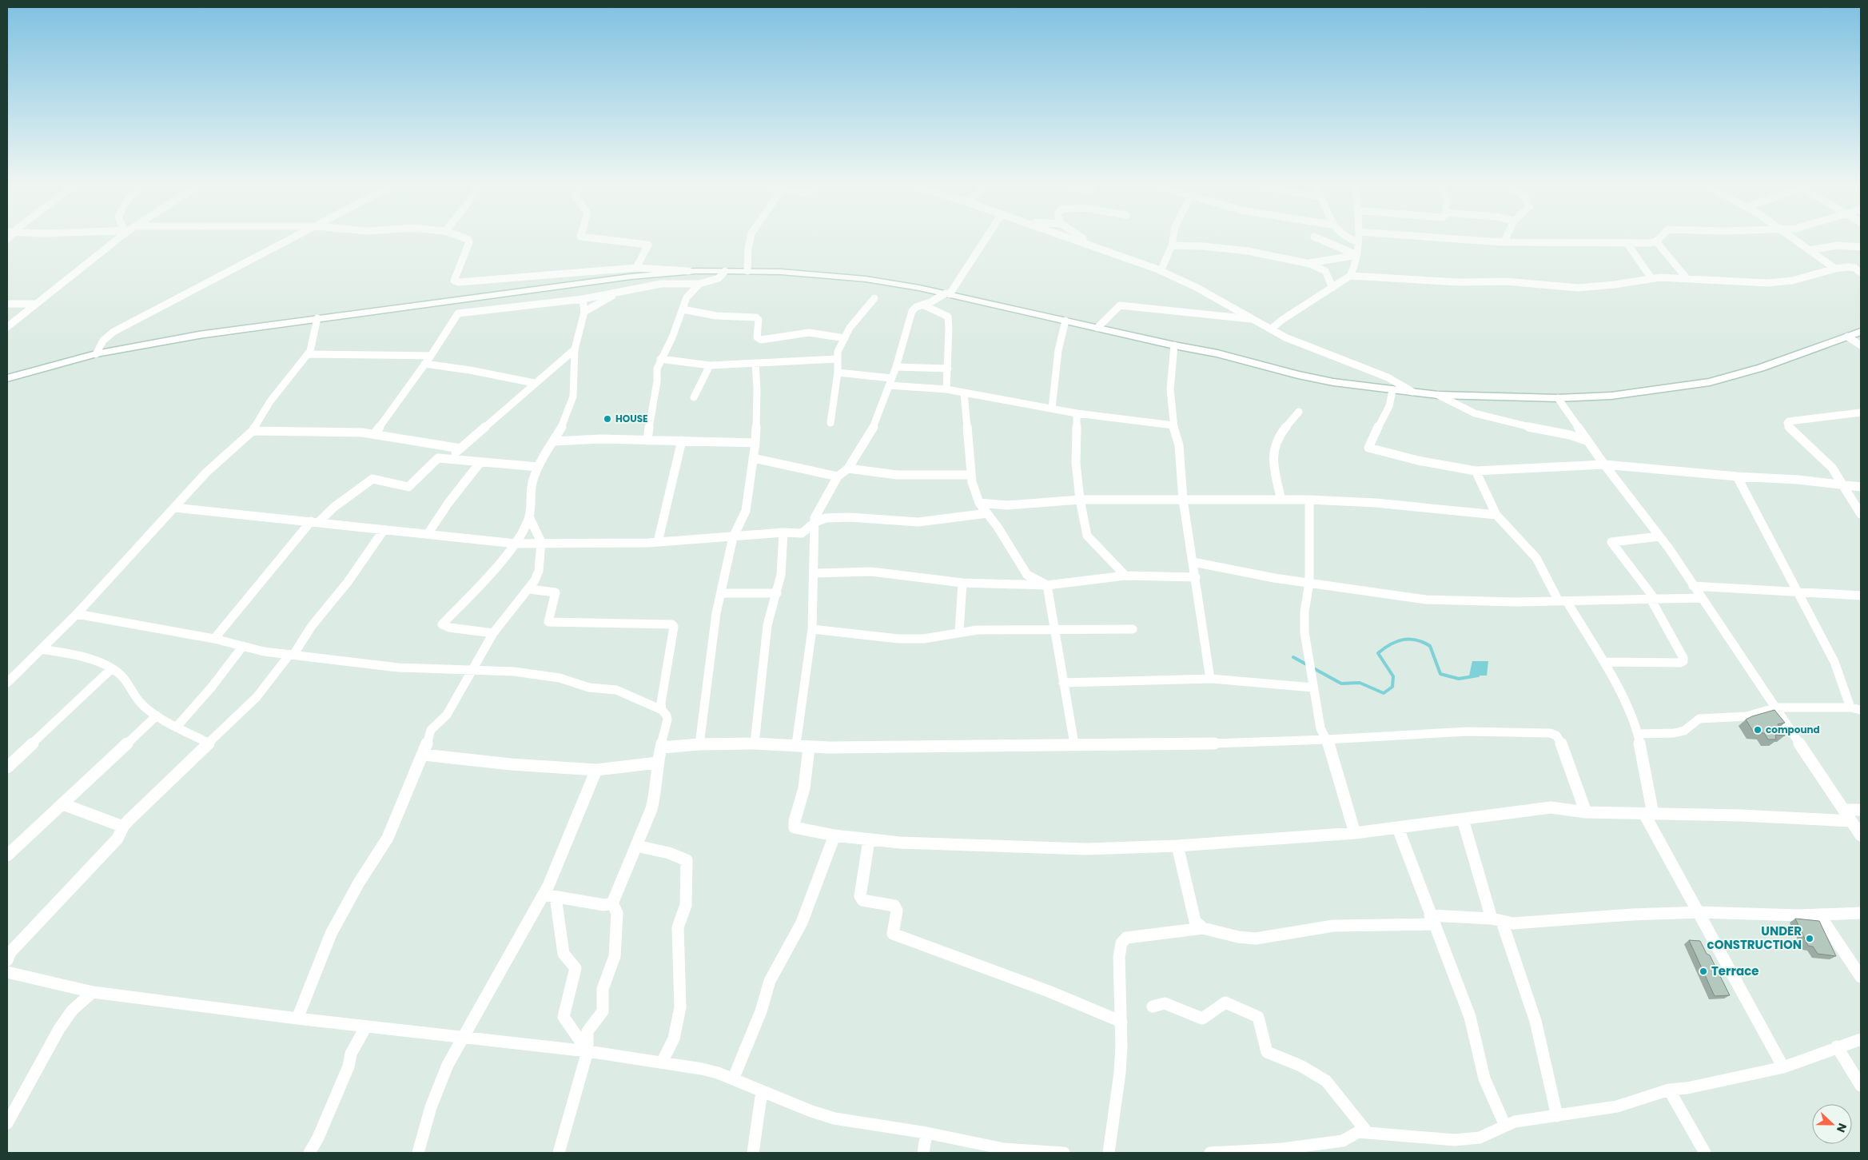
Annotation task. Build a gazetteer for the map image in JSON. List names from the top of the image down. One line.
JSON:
{"places":["HOUSE","compound","UNDER cONSTRUCTION","Terrace"],"north":"right"}
